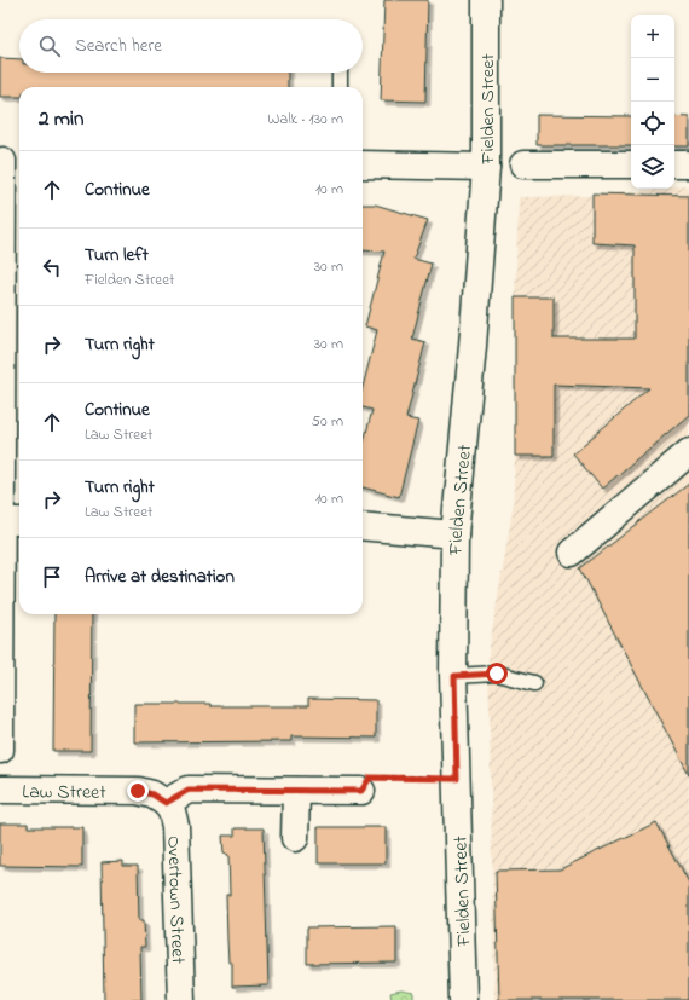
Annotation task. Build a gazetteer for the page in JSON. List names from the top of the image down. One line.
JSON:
{"streets":{"street":["Fielden Street","Law Street","Overtown Street"]},"crossings":[["Law Street","Overtown Street"]],"page":{"map_buttons":["+","−"],"search":"Search here","heading":["2 min","Walk · 130 m"],"list":[["Continue","10 m"],["Turn left","Fielden Street","30 m"],["Turn right","30 m"],["Continue","Law Street","50 m"],["Turn right","Law Street","10 m"],"Arrive at destination"]}}
